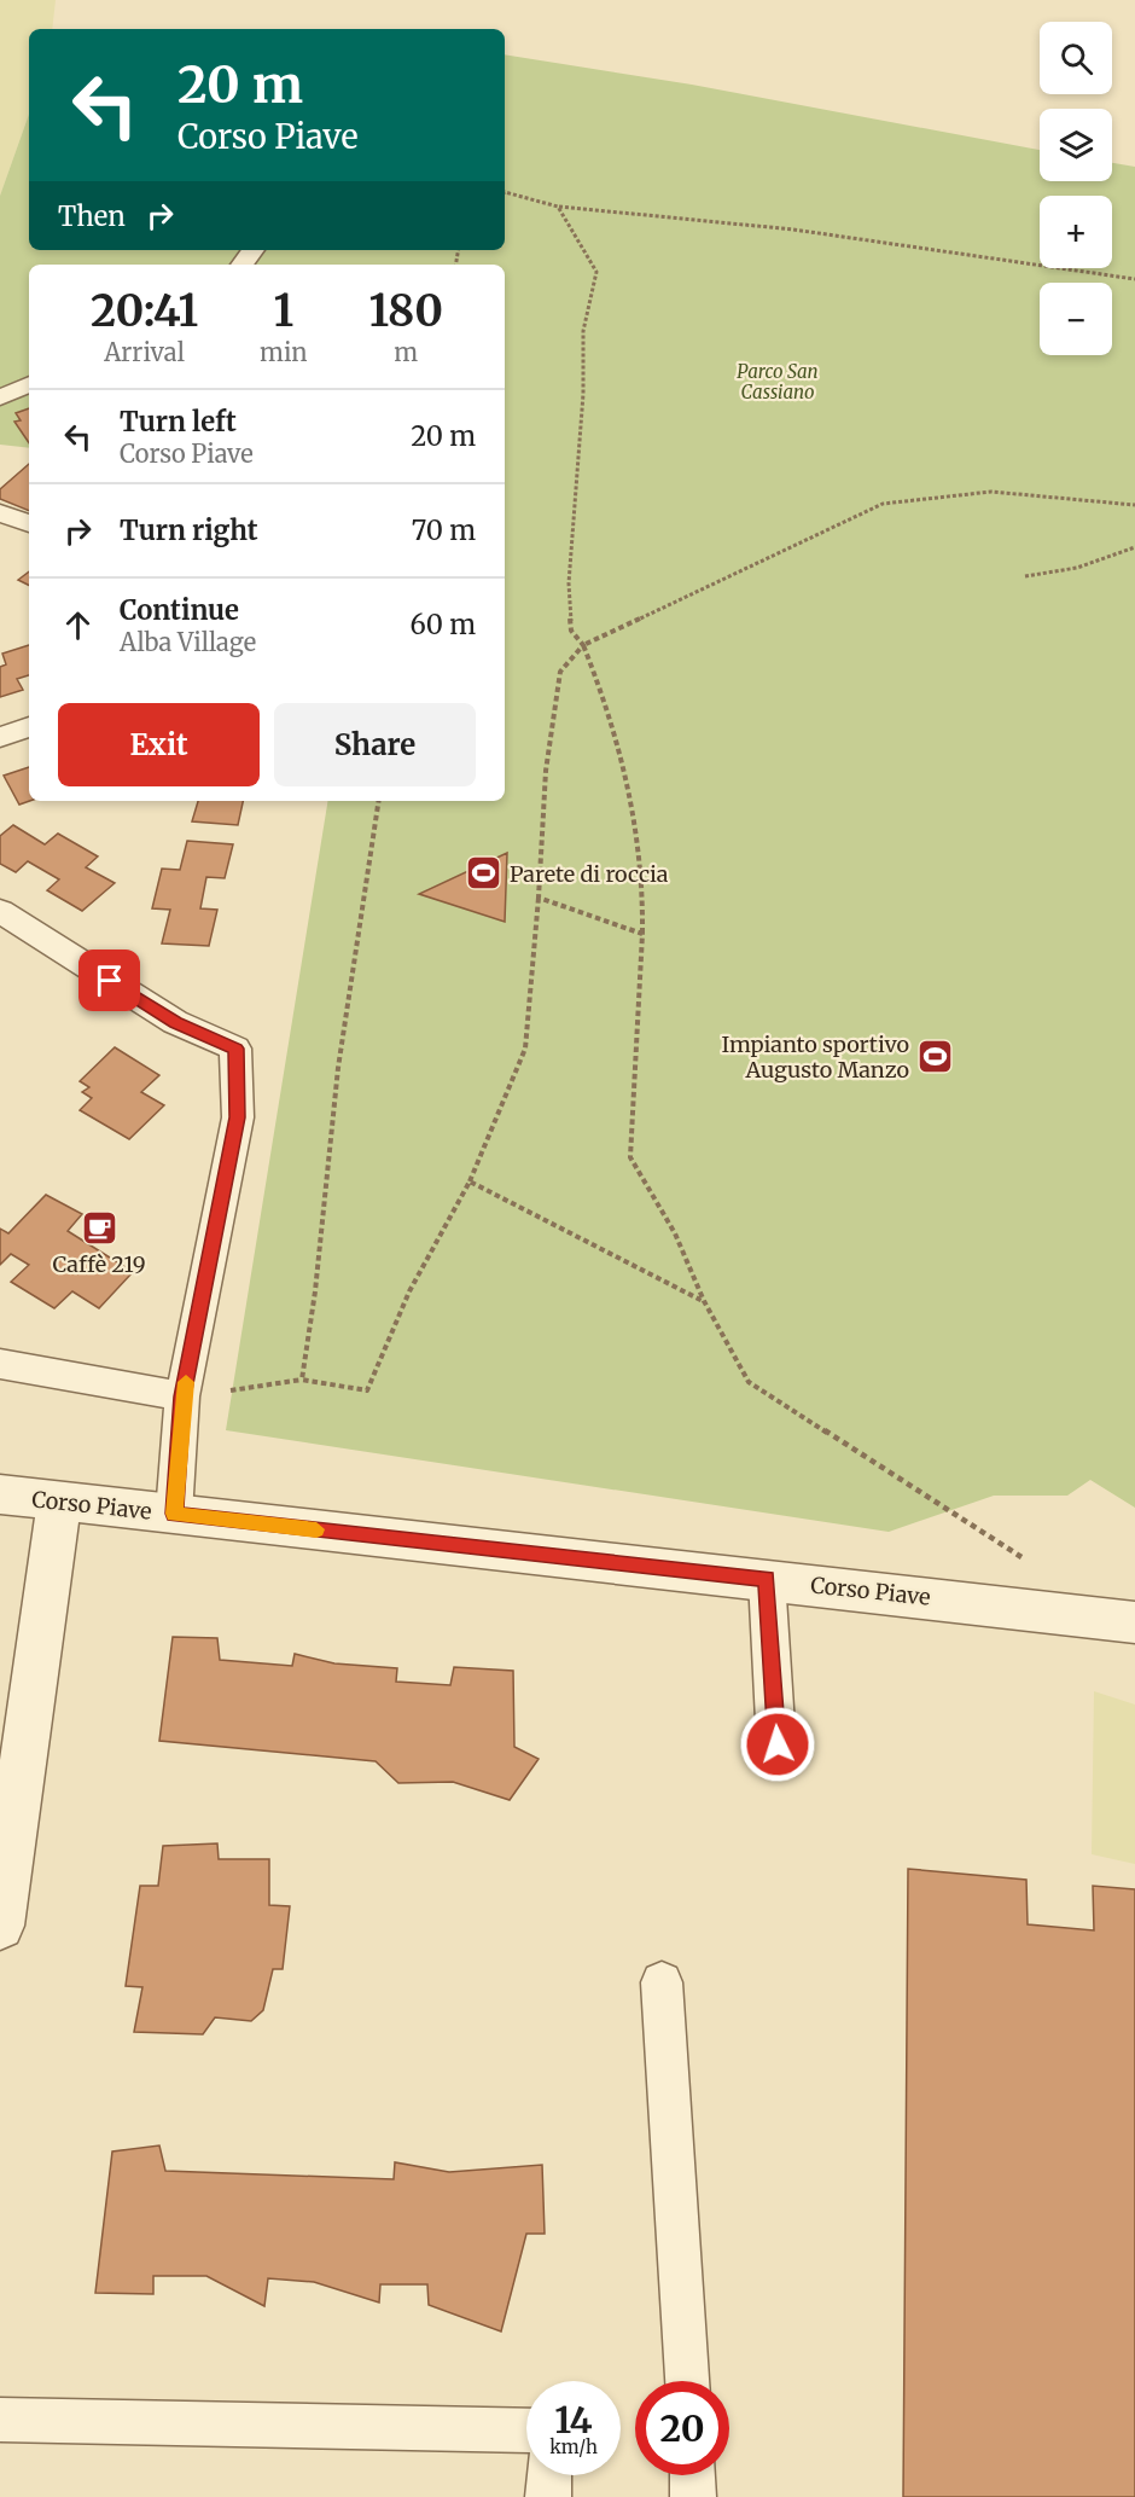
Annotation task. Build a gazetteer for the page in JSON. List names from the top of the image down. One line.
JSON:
{"streets":{"street":["Corso Piave"]},"parks":["Parco San Cassiano"],"places":{"sports":["Parete di roccia","Impianto sportivo Augusto Manzo"],"cafe":["Caffè 219"]},"page":{"map_buttons":["+","−"],"turn":["20 m","Corso Piave"],"then":"Then","eta":["20:41","Arrival","1","min","180","m"],"list":[{"name":"Turn left","note":"Corso Piave","value":"20 m"},{"name":"Turn right","value":"70 m"},{"name":"Continue","note":"Alba Village","value":"60 m"}],"buttons":["Exit","Share"],"speed":"14 km/h","limit":"20"}}
